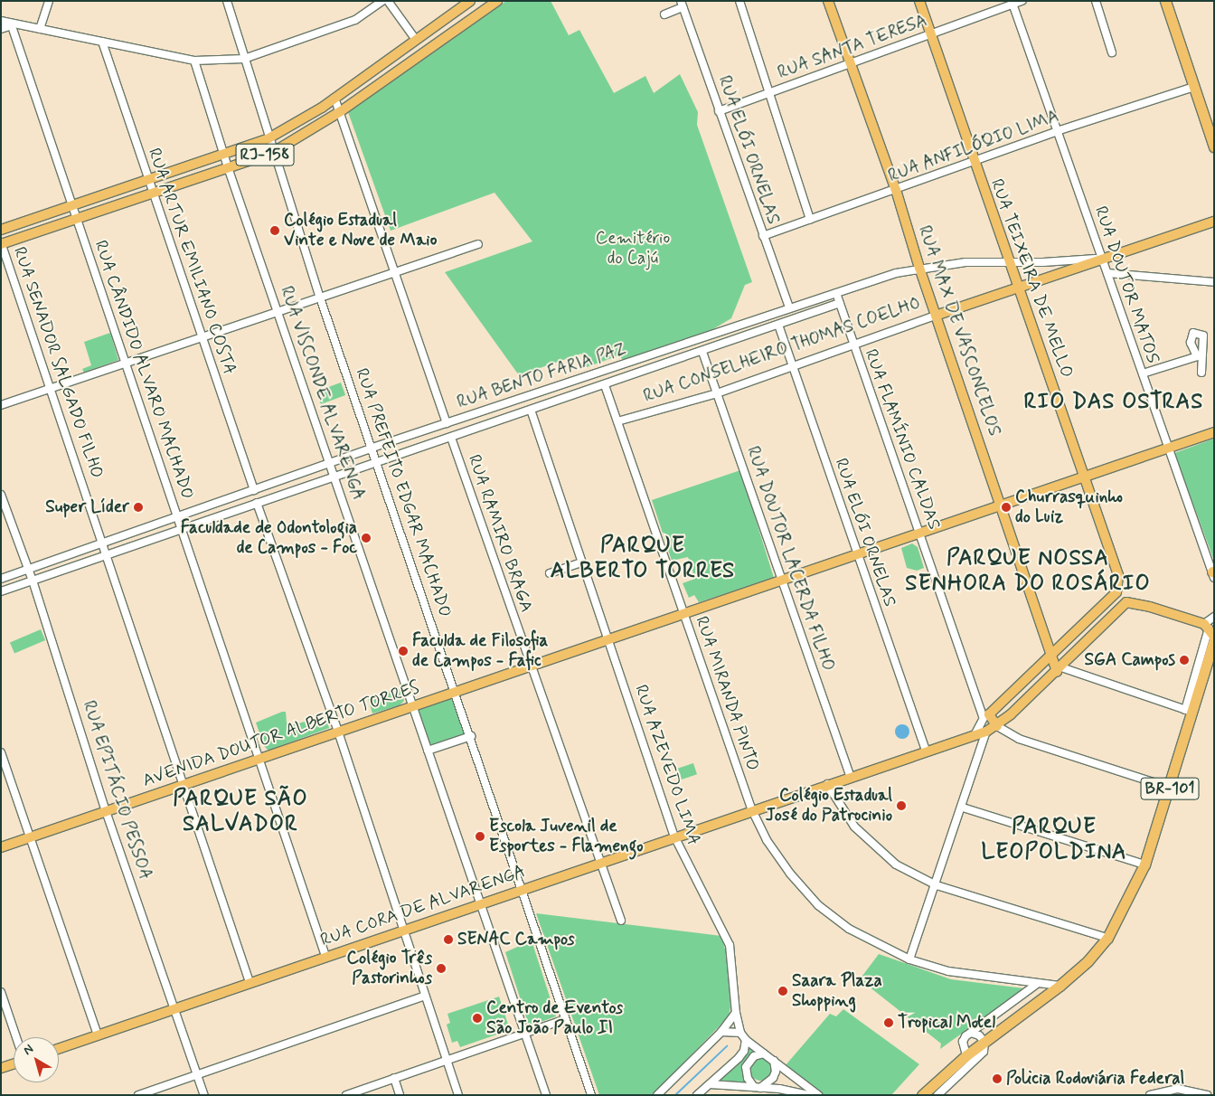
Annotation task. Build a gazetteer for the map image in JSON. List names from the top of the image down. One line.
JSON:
{"streets":{"highway":["BR-101"],"main road":["RJ-158","RUA TEIXEIRA DE MELLO","RUA MAX DE VASCONCELOS","RUA CONSELHEIRO THOMAS COELHO","AVENIDA DOUTOR ALBERTO TORRES","RUA CORA DE ALVARENGA"],"street":["RUA SANTA TERESA","RUA ANFILÓQIO LIMA","RUA ELÓI ORNELAS","RUA ARTUR EMILIANO COSTA","RUA DOUTOR MATOS","RUA SENADOR SALGADO FILHO","RUA CÂNDIDO ALVARO MACHADO","RUA BENTO FARIA PAZ","RUA VISCONDE ALVARENGA","RUA FLAMÍNIO CALDAS","RUA PREFEITO EDGAR MACHADO","RUA RAMIRO BRAGA","RUA DOUTOR LACERDA FILHO","RUA MIRANDA PINTO","RUA AZEVEDO LIMA","RUA EPITÁCIO PESSOA"]},"crossings":[["RUA SANTA TERESA","RUA ELÓI ORNELAS"],["RUA SANTA TERESA","RUA TEIXEIRA DE MELLO"],["RUA SANTA TERESA","RUA DOUTOR MATOS"],["RUA SANTA TERESA","RUA MAX DE VASCONCELOS"],["RUA ANFILÓQIO LIMA","RUA ELÓI ORNELAS"],["RUA ANFILÓQIO LIMA","RUA TEIXEIRA DE MELLO"],["RUA ANFILÓQIO LIMA","RUA DOUTOR MATOS"],["RUA ANFILÓQIO LIMA","RUA MAX DE VASCONCELOS"],["RUA ELÓI ORNELAS","RUA CONSELHEIRO THOMAS COELHO"],["RUA ELÓI ORNELAS","RUA BENTO FARIA PAZ"],["RUA ELÓI ORNELAS","AVENIDA DOUTOR ALBERTO TORRES"],["RUA ELÓI ORNELAS","RUA CORA DE ALVARENGA"],["RJ-158","RUA ARTUR EMILIANO COSTA"],["RJ-158","RUA SENADOR SALGADO FILHO"],["RJ-158","RUA CÂNDIDO ALVARO MACHADO"],["RJ-158","RUA VISCONDE ALVARENGA"],["RJ-158","RUA PREFEITO EDGAR MACHADO"],["RUA ARTUR EMILIANO COSTA","RUA BENTO FARIA PAZ"],["RUA TEIXEIRA DE MELLO","RUA CONSELHEIRO THOMAS COELHO"],["RUA TEIXEIRA DE MELLO","RUA BENTO FARIA PAZ"],["RUA TEIXEIRA DE MELLO","AVENIDA DOUTOR ALBERTO TORRES"],["RUA DOUTOR MATOS","RUA CONSELHEIRO THOMAS COELHO"],["RUA DOUTOR MATOS","RUA BENTO FARIA PAZ"],["RUA DOUTOR MATOS","AVENIDA DOUTOR ALBERTO TORRES"],["RUA MAX DE VASCONCELOS","RUA CONSELHEIRO THOMAS COELHO"],["RUA MAX DE VASCONCELOS","RUA BENTO FARIA PAZ"],["RUA MAX DE VASCONCELOS","AVENIDA DOUTOR ALBERTO TORRES"],["RUA CONSELHEIRO THOMAS COELHO","RUA BENTO FARIA PAZ"],["RUA CONSELHEIRO THOMAS COELHO","RUA FLAMÍNIO CALDAS"],["RUA CONSELHEIRO THOMAS COELHO","RUA DOUTOR LACERDA FILHO"],["RUA CONSELHEIRO THOMAS COELHO","RUA MIRANDA PINTO"],["RUA SENADOR SALGADO FILHO","RUA BENTO FARIA PAZ"],["RUA SENADOR SALGADO FILHO","AVENIDA DOUTOR ALBERTO TORRES"],["RUA SENADOR SALGADO FILHO","RUA CORA DE ALVARENGA"],["RUA CÂNDIDO ALVARO MACHADO","RUA BENTO FARIA PAZ"],["RUA CÂNDIDO ALVARO MACHADO","AVENIDA DOUTOR ALBERTO TORRES"],["RUA CÂNDIDO ALVARO MACHADO","RUA CORA DE ALVARENGA"],["RUA BENTO FARIA PAZ","RUA VISCONDE ALVARENGA"],["RUA BENTO FARIA PAZ","RUA FLAMÍNIO CALDAS"],["RUA BENTO FARIA PAZ","RUA PREFEITO EDGAR MACHADO"],["RUA BENTO FARIA PAZ","RUA RAMIRO BRAGA"],["RUA BENTO FARIA PAZ","RUA DOUTOR LACERDA FILHO"],["RUA BENTO FARIA PAZ","RUA MIRANDA PINTO"],["RUA BENTO FARIA PAZ","RUA AZEVEDO LIMA"],["RUA BENTO FARIA PAZ","RUA EPITÁCIO PESSOA"],["RUA VISCONDE ALVARENGA","AVENIDA DOUTOR ALBERTO TORRES"],["RUA VISCONDE ALVARENGA","RUA CORA DE ALVARENGA"],["RUA FLAMÍNIO CALDAS","AVENIDA DOUTOR ALBERTO TORRES"],["RUA PREFEITO EDGAR MACHADO","AVENIDA DOUTOR ALBERTO TORRES"],["RUA PREFEITO EDGAR MACHADO","RUA CORA DE ALVARENGA"],["RUA RAMIRO BRAGA","AVENIDA DOUTOR ALBERTO TORRES"],["RUA RAMIRO BRAGA","RUA CORA DE ALVARENGA"],["RUA DOUTOR LACERDA FILHO","AVENIDA DOUTOR ALBERTO TORRES"],["RUA DOUTOR LACERDA FILHO","RUA CORA DE ALVARENGA"],["RUA MIRANDA PINTO","AVENIDA DOUTOR ALBERTO TORRES"],["RUA MIRANDA PINTO","BR-101"],["RUA MIRANDA PINTO","RUA CORA DE ALVARENGA"],["AVENIDA DOUTOR ALBERTO TORRES","RUA AZEVEDO LIMA"],["AVENIDA DOUTOR ALBERTO TORRES","RUA EPITÁCIO PESSOA"],["RUA AZEVEDO LIMA","RUA CORA DE ALVARENGA"],["RUA EPITÁCIO PESSOA","RUA CORA DE ALVARENGA"]],"districts":["RIO DAS OSTRAS","PARQUE ALBERTO TORRES","PARQUE NOSSA SENHORA DO ROSÁRIO","PARQUE SÃO SALVADOR","PARQUE LEOPOLDINA"],"parks":["Cemitério do Cajú"],"places":["Colégio Estadual Vinte e Nove de Maio","Super Líder","Churrasquinho do Luiz","Faculdade de Odontologia de Campos - Foc","Faculda de Filosofia de Campos - Fafic","SGA Campos","Colégio Estadual José do Patrocinio","Escola Juvenil de Esportes - Flamengo","SENAC Campos","Colégio Três Pastorinhos","Saara Plaza Shopping","Centro de Eventos São João Paulo II","Tropical Motel","Policia Rodoviária Federal"],"north":"top left"}
